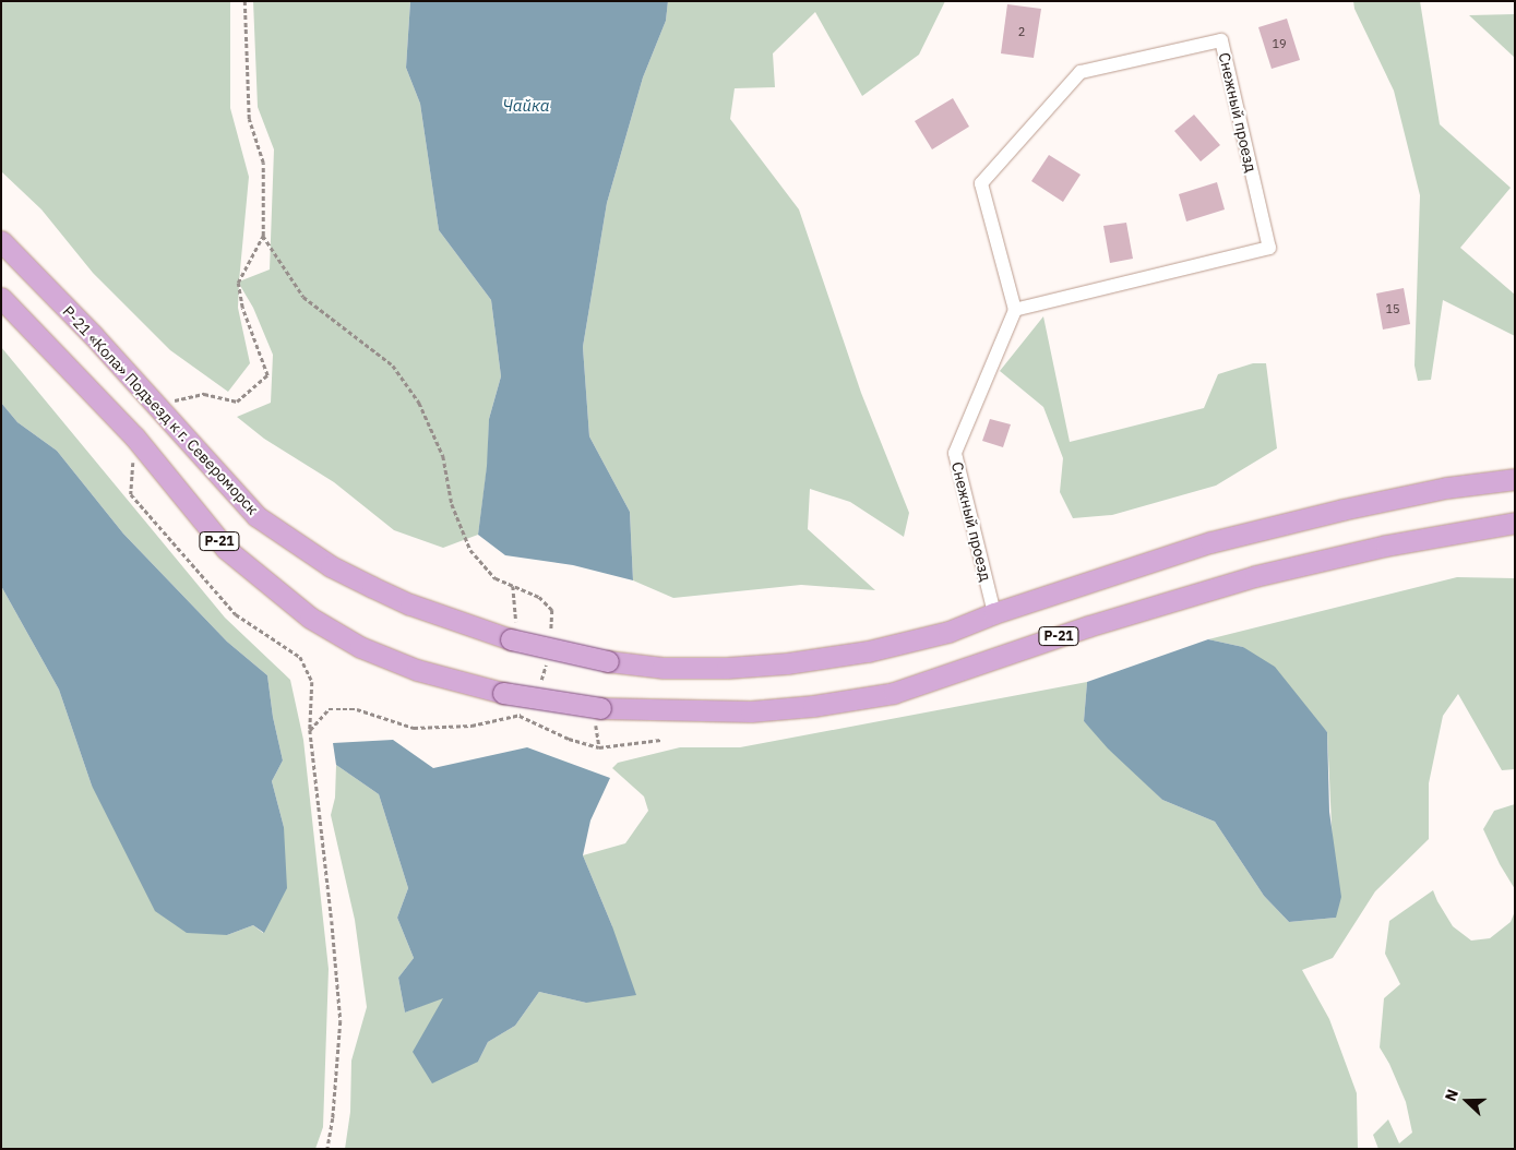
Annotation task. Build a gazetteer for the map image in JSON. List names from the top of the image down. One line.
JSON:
{"streets":{"main road":["Р-21 «Кола» Подъезд к г. Североморск","Р-21"],"street":["Снежный проезд"]},"crossings":[["Снежный проезд","Р-21 «Кола» Подъезд к г. Североморск"]],"water":["Чайка"],"house_numbers":["2","19","15"],"north":"left"}
